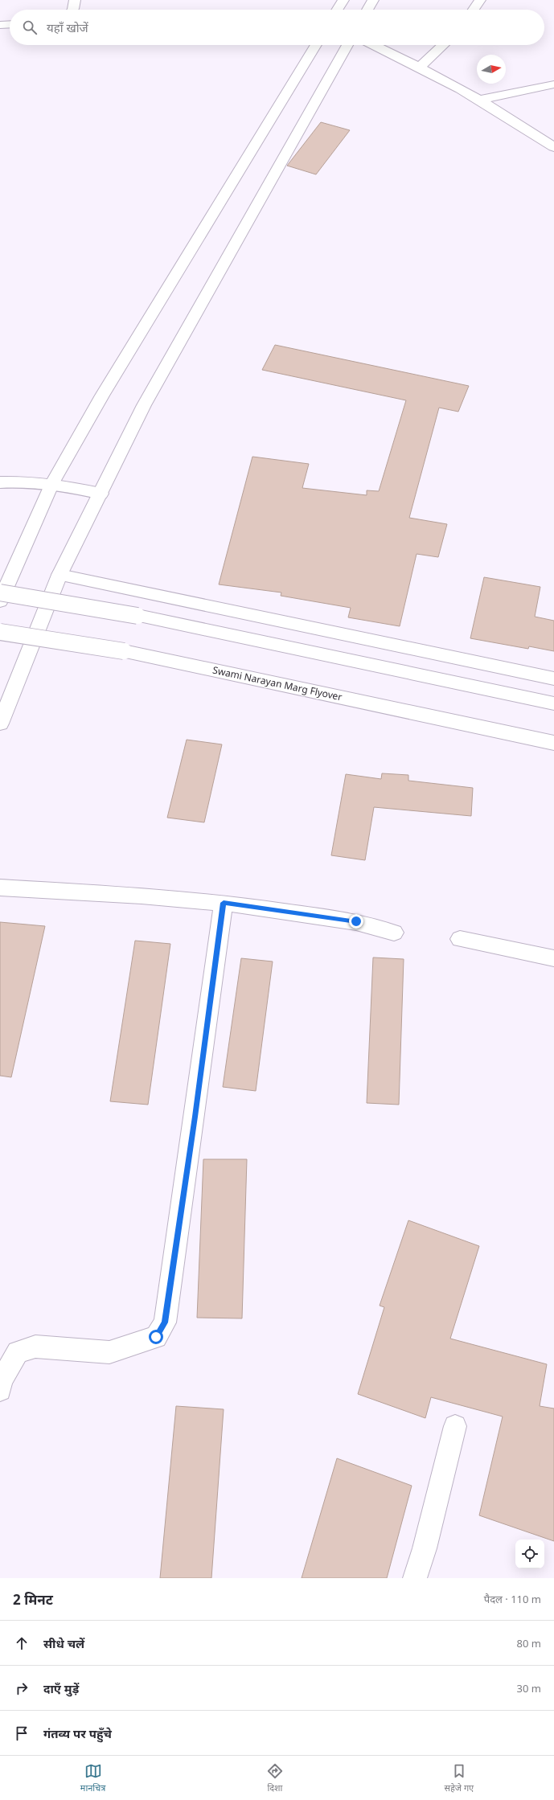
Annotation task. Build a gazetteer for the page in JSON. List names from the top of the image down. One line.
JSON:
{"streets":{"street":["Swami Narayan Marg Flyover"]},"north":"right","page":{"search":"यहाँ खोजें","heading":["2 मिनट","पैदल · 110 m"],"list":[["सीधे चलें","80 m"],["दाएँ मुड़ें","30 m"],"गंतव्य पर पहुँचे"],"nav":["मानचित्र","दिशा","सहेजे गए"]}}
